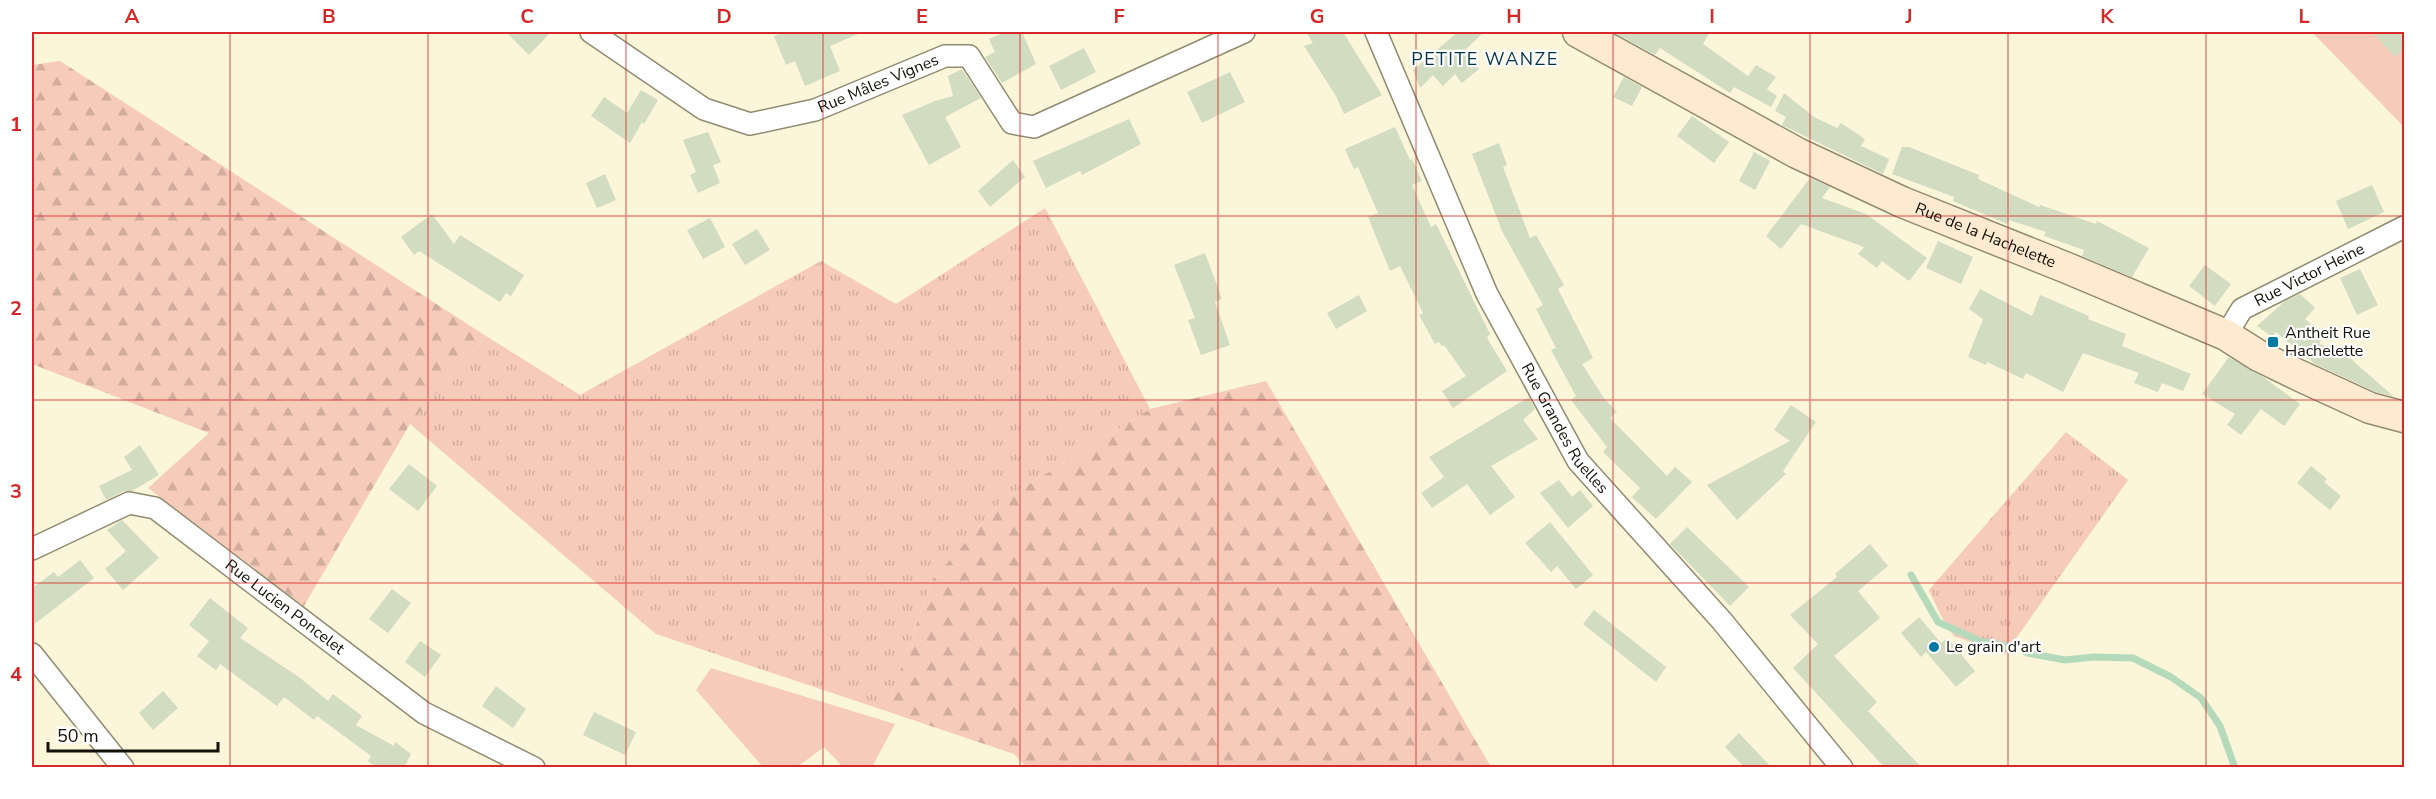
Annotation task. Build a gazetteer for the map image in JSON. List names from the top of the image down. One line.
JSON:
{"streets":{"street":["Rue Mâles Vignes","Rue de la Hachelette","Rue Victor Heine","Rue Grandes Ruelles","Rue Lucien Poncelet"]},"crossings":[["Rue de la Hachelette","Rue Victor Heine"]],"districts":["PETITE WANZE"],"places":{"transit":["Antheit Rue Hachelette"],"other":["Le grain d'art"]},"scale_bar":"50 m","grid":{"columns":["A","B","C","D","E","F","G","H","I","J","K","L"],"rows":["1","2","3","4"]}}
